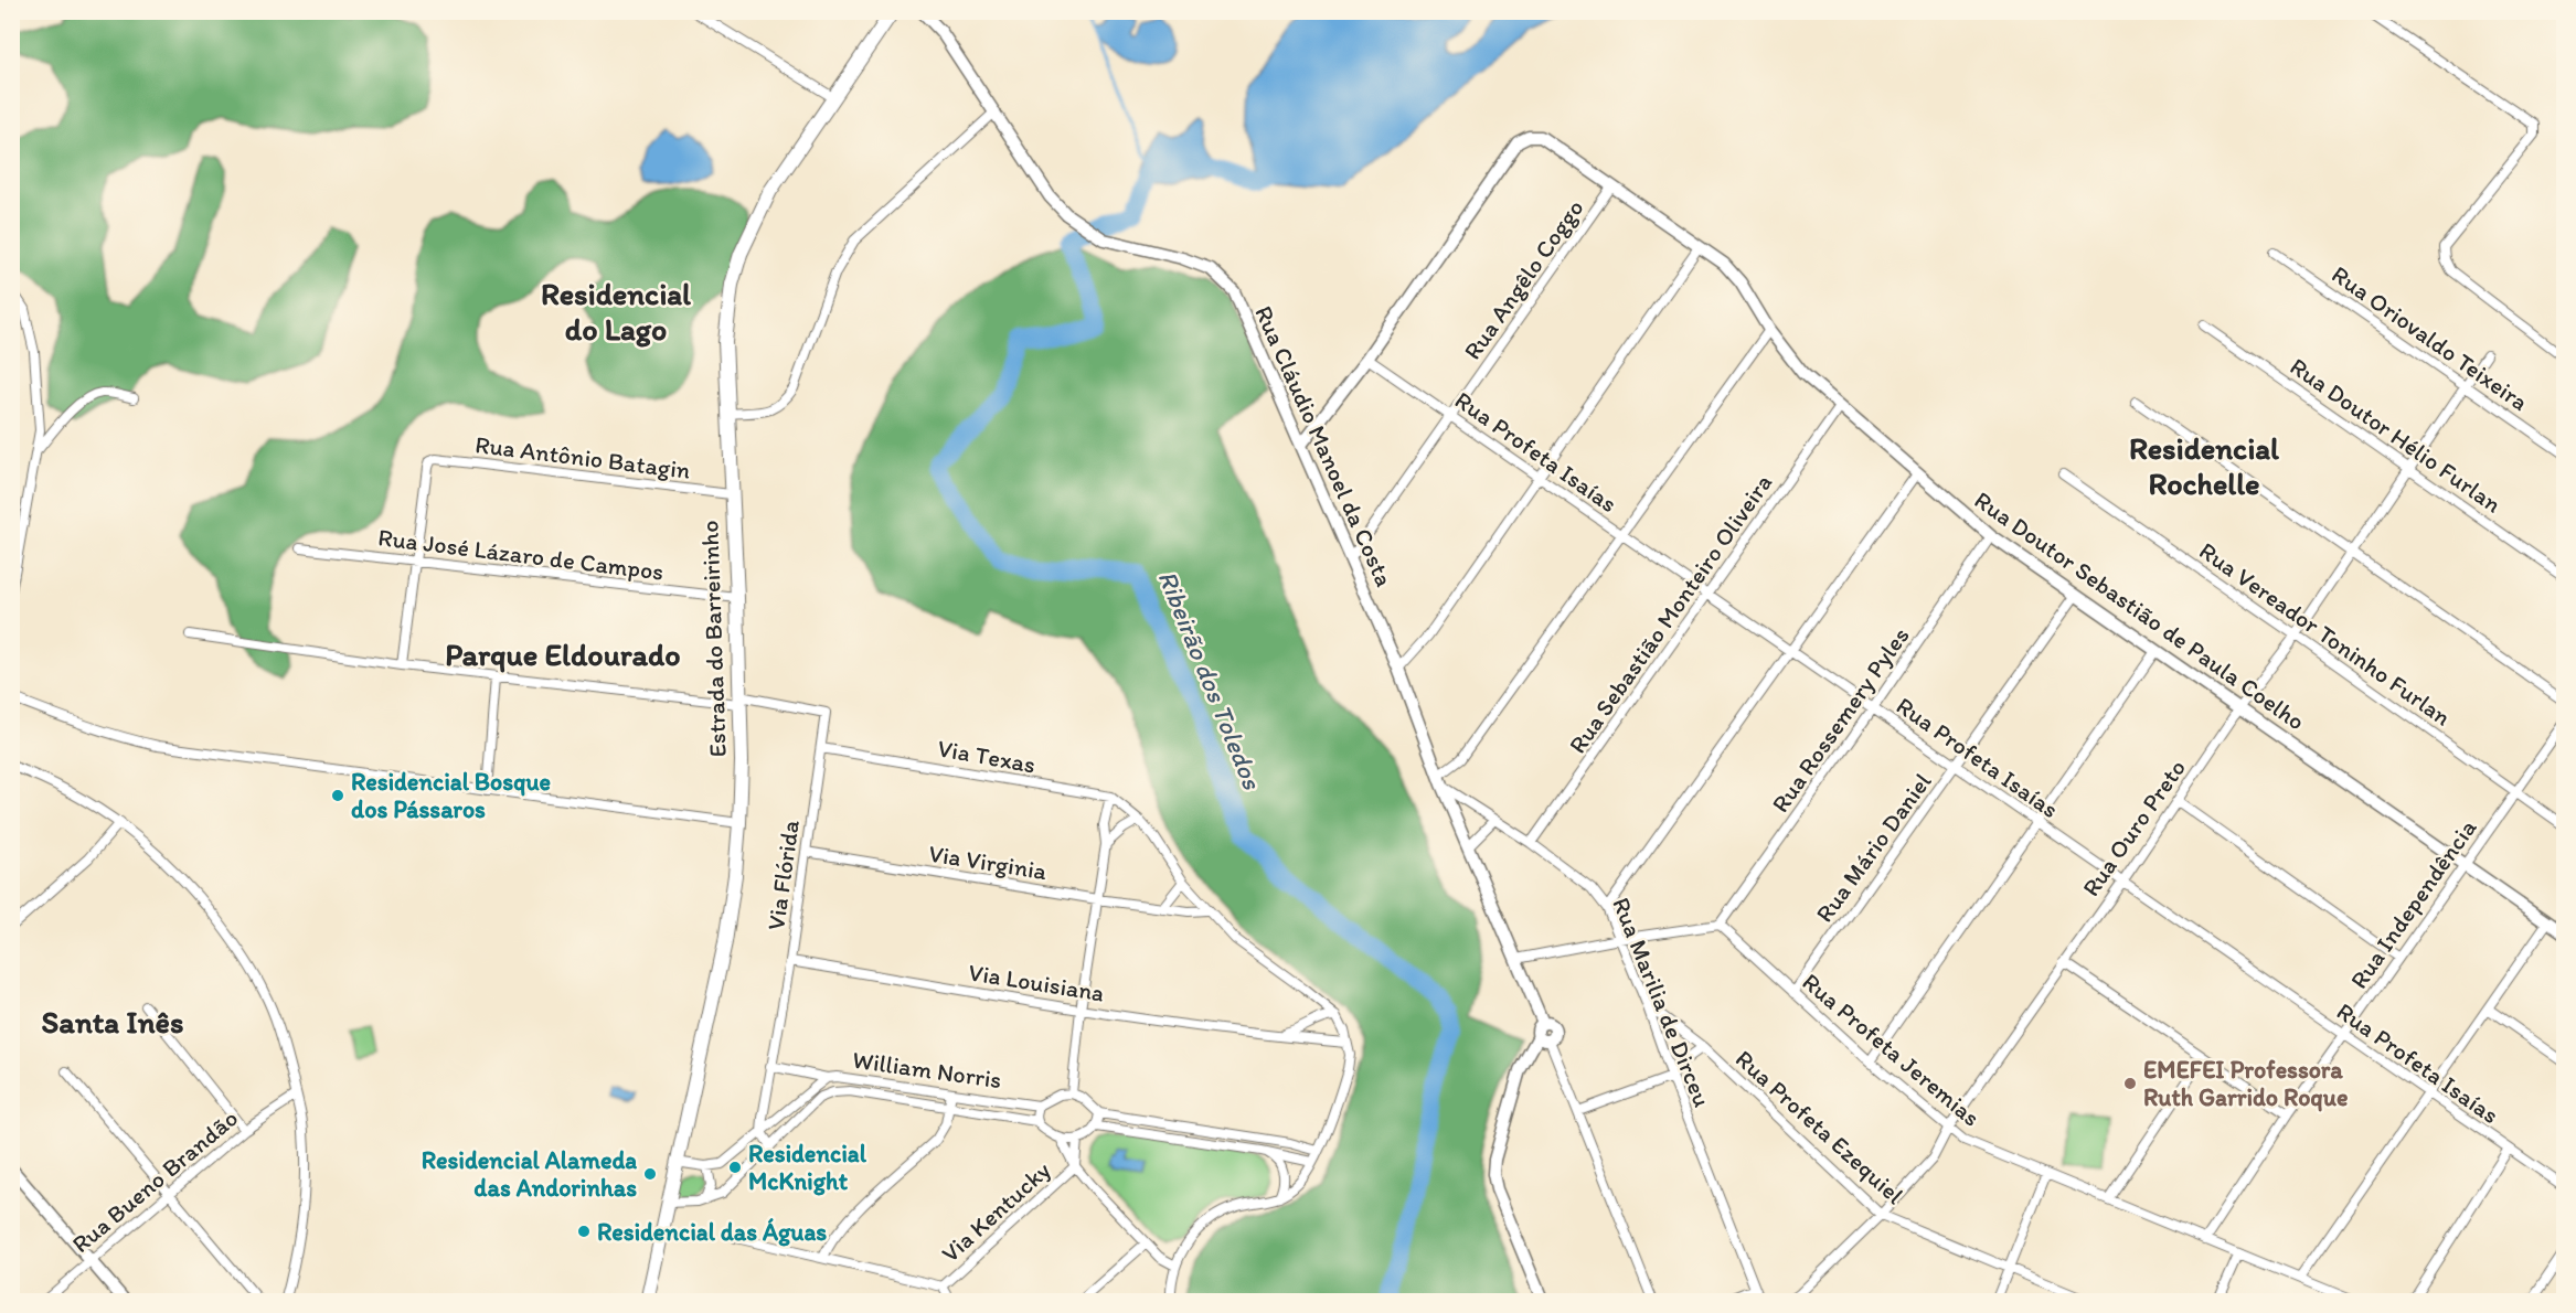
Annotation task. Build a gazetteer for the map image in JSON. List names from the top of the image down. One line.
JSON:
{"streets":{"main road":["Estrada do Barreirinho"],"street":["Rua Angêlo Coggo","Rua Oriovaldo Teixeira","Rua Doutor Hélio Furlan","Rua Cláudio Manoel da Costa","Rua Profeta Isaías","Rua Antônio Batagin","Rua José Lázaro de Campos","Rua Doutor Sebastião de Paula Coelho","Rua Sebastião Monteiro Oliveira","Rua Vereador Toninho Furlan","Rua Rossemery Pyles","Via Texas","Rua Ouro Preto","Rua Mário Daniel","Via Virginia","Via Flórida","Rua Independência","Via Louisiana","Rua Marilia de Dirceu","Rua Profeta Jeremias","William Norris","Rua Profeta Ezequiel","Rua Bueno Brandão","Via Kentucky"]},"crossings":[["Rua Angêlo Coggo","Rua Cláudio Manoel da Costa"],["Rua Angêlo Coggo","Rua Profeta Isaías"],["Rua Angêlo Coggo","Rua Doutor Sebastião de Paula Coelho"],["Rua Oriovaldo Teixeira","Rua Ouro Preto"],["Rua Doutor Hélio Furlan","Rua Ouro Preto"],["Rua Cláudio Manoel da Costa","Rua Marilia de Dirceu"],["Rua Profeta Isaías","Rua Doutor Sebastião de Paula Coelho"],["Rua Profeta Isaías","Rua Sebastião Monteiro Oliveira"],["Rua Profeta Isaías","Rua Rossemery Pyles"],["Rua Profeta Isaías","Rua Ouro Preto"],["Rua Profeta Isaías","Rua Mário Daniel"],["Rua Profeta Isaías","Rua Independência"],["Rua Antônio Batagin","Rua José Lázaro de Campos"],["Rua Antônio Batagin","Estrada do Barreirinho"],["Rua José Lázaro de Campos","Estrada do Barreirinho"],["Rua Doutor Sebastião de Paula Coelho","Rua Sebastião Monteiro Oliveira"],["Rua Doutor Sebastião de Paula Coelho","Rua Rossemery Pyles"],["Rua Doutor Sebastião de Paula Coelho","Rua Ouro Preto"],["Rua Doutor Sebastião de Paula Coelho","Rua Mário Daniel"],["Rua Doutor Sebastião de Paula Coelho","Rua Independência"],["Rua Sebastião Monteiro Oliveira","Rua Marilia de Dirceu"],["Rua Vereador Toninho Furlan","Rua Ouro Preto"],["Rua Vereador Toninho Furlan","Rua Independência"],["Estrada do Barreirinho","Via Flórida"],["Rua Rossemery Pyles","Rua Profeta Jeremias"],["Via Texas","Via Virginia"],["Via Texas","Via Flórida"],["Via Texas","Via Louisiana"],["Rua Ouro Preto","Rua Profeta Jeremias"],["Rua Ouro Preto","Rua Profeta Ezequiel"],["Rua Mário Daniel","Rua Profeta Jeremias"],["Via Virginia","Via Flórida"],["Via Flórida","Via Louisiana"],["Via Flórida","William Norris"],["Rua Independência","Rua Profeta Jeremias"],["Rua Marilia de Dirceu","Rua Profeta Ezequiel"]],"districts":["Residencial do Lago","Residencial Rochelle","Parque Eldourado","Santa Inês"],"water":["Ribeirão dos Toledos"],"places":["Residencial Bosque dos Pássaros","EMEFEI Professora Ruth Garrido Roque","Residencial McKnight","Residencial Alameda das Andorinhas","Residencial das Águas"]}
